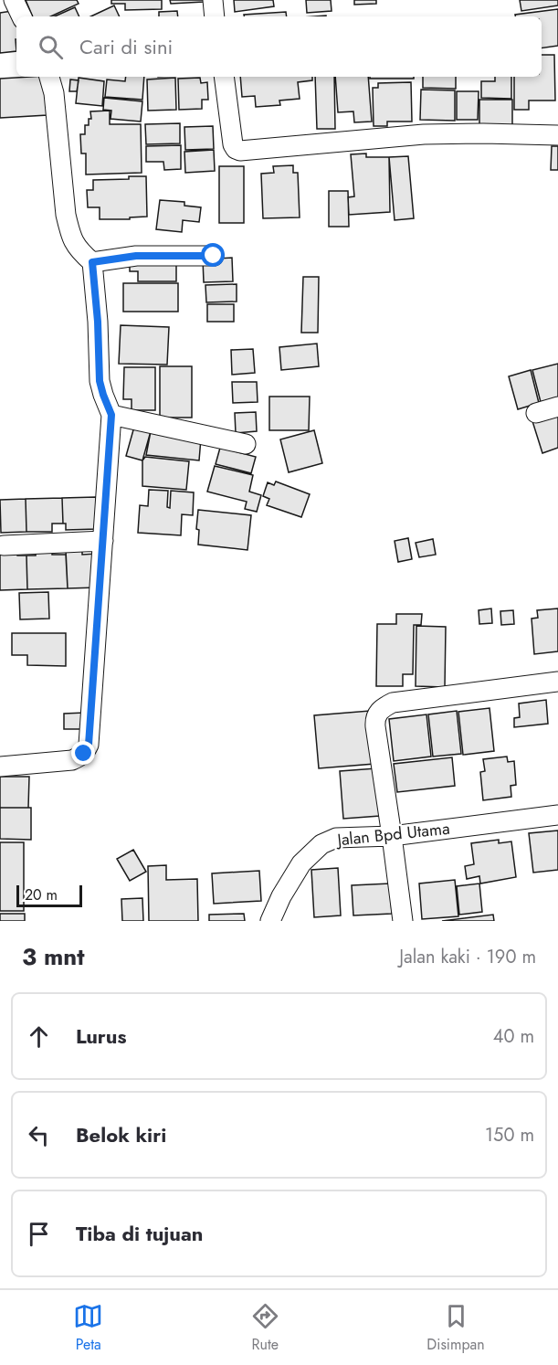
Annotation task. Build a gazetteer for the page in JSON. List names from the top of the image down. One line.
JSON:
{"streets":{"street":["Jalan Bpd Utama"]},"scale_bar":"20 m","page":{"search":"Cari di sini","scale":"20 m","heading":["3 mnt","Jalan kaki · 190 m"],"list":[["Lurus","40 m"],["Belok kiri","150 m"],"Tiba di tujuan"],"nav":["Peta","Rute","Disimpan"]}}
